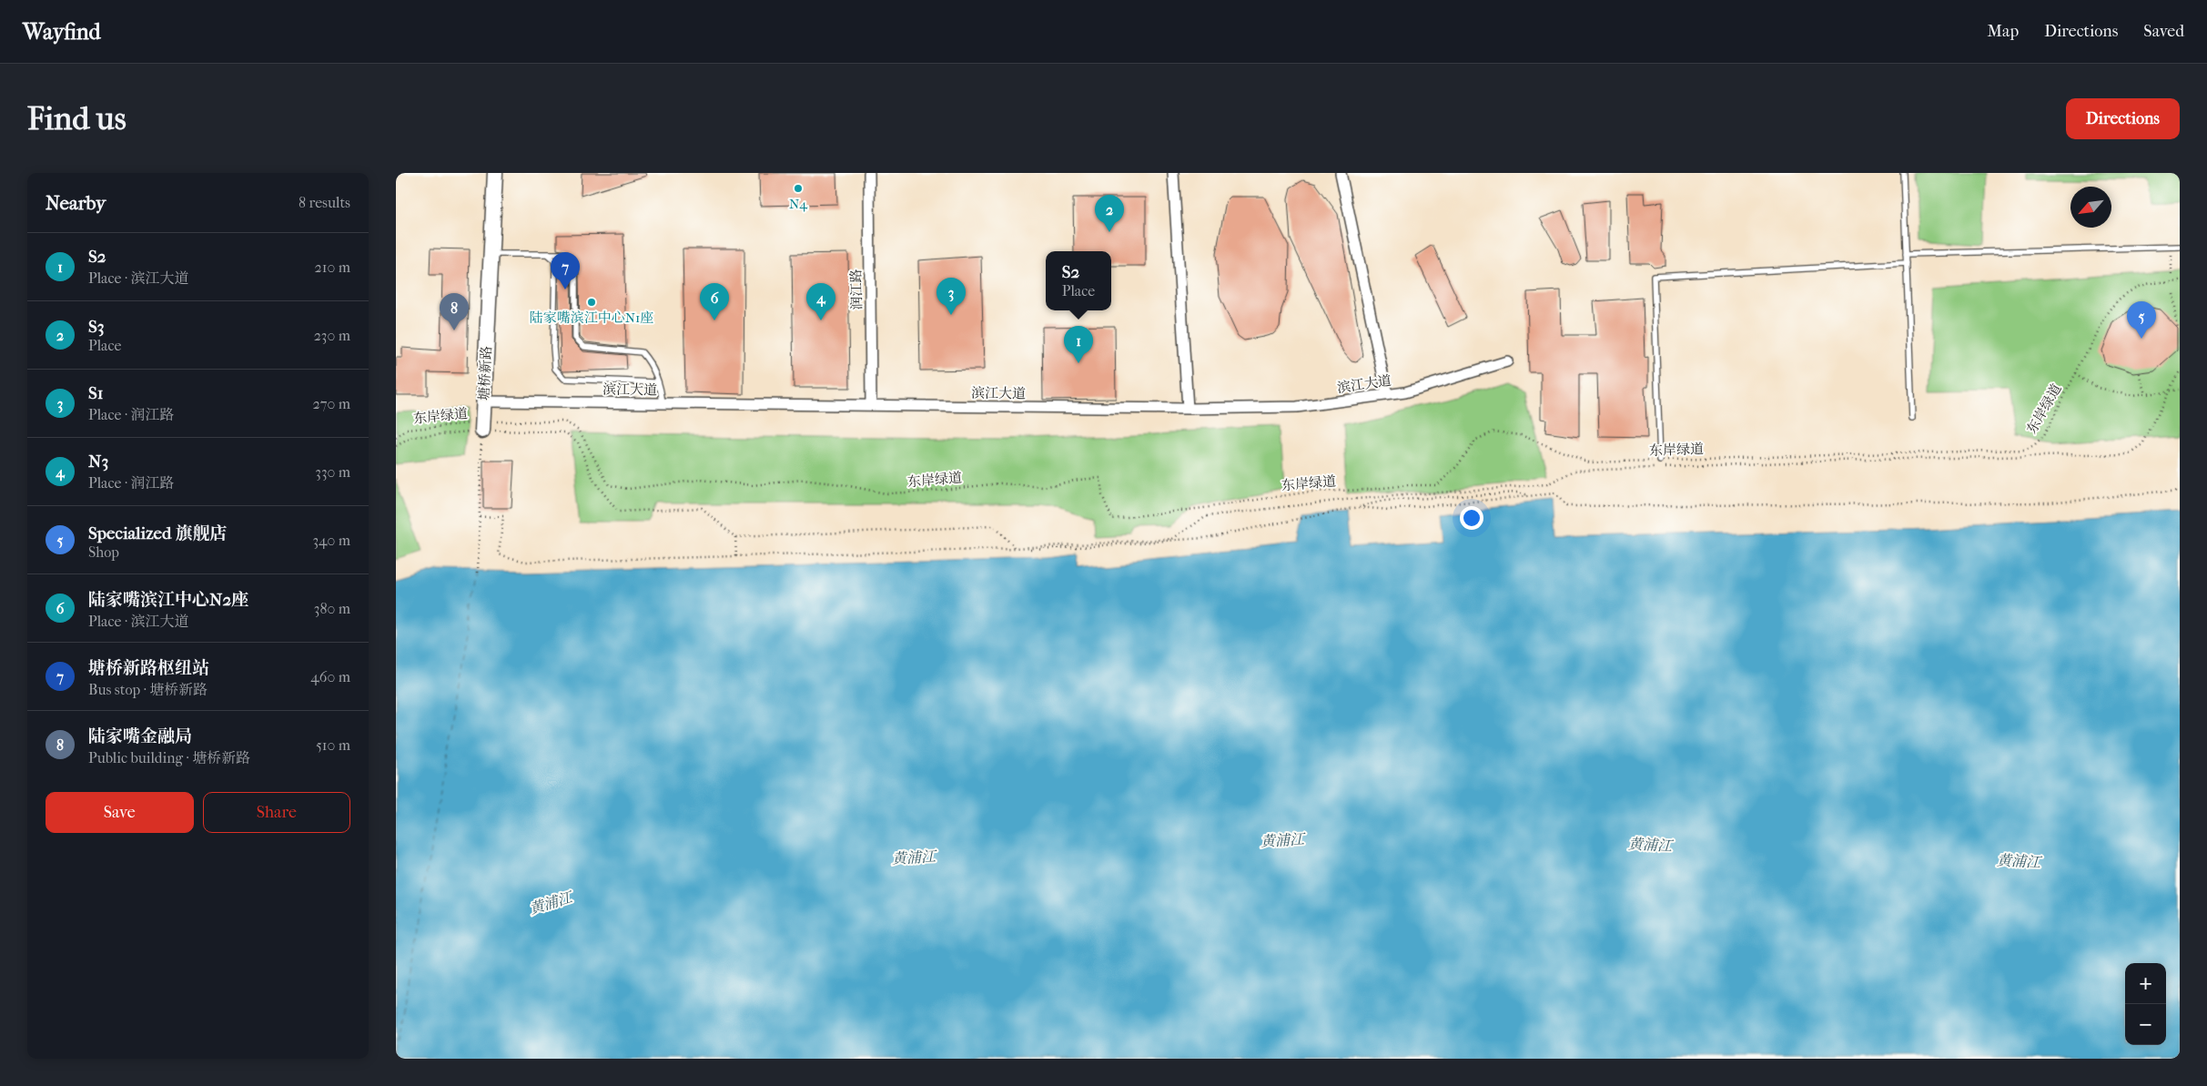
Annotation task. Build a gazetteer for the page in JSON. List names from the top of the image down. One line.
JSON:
{"streets":{"street":["润江路","塘桥新路","滨江大道"],"path":["东岸绿道"]},"crossings":[["润江路","滨江大道"],["塘桥新路","滨江大道"],["塘桥新路","东岸绿道"]],"water":["黄浦江"],"places":["N4","陆家嘴滨江中心N1座"],"north":"bottom left","page":{"header":"Wayfind","nav":["Map","Directions","Saved"],"buttons":["Directions",["Save","Share"]],"title":"Find us","heading":["Nearby","8 results"],"pins":["2","7","3","4","6","8","5","1"],"list":[{"mark":"1","name":"S2","note":"Place · 滨江大道","value":"210 m"},{"mark":"2","name":"S3","note":"Place","value":"230 m"},{"mark":"3","name":"S1","note":"Place · 润江路","value":"270 m"},{"mark":"4","name":"N3","note":"Place · 润江路","value":"330 m"},{"mark":"5","name":"Specialized 旗舰店","note":"Shop","value":"340 m"},{"mark":"6","name":"陆家嘴滨江中心N2座","note":"Place · 滨江大道","value":"380 m"},{"mark":"7","name":"塘桥新路枢纽站","note":"Bus stop · 塘桥新路","value":"460 m"},{"mark":"8","name":"陆家嘴金融局","note":"Public building · 塘桥新路","value":"510 m"}],"popup":["S2","Place"],"map_buttons":["+","−"]}}
